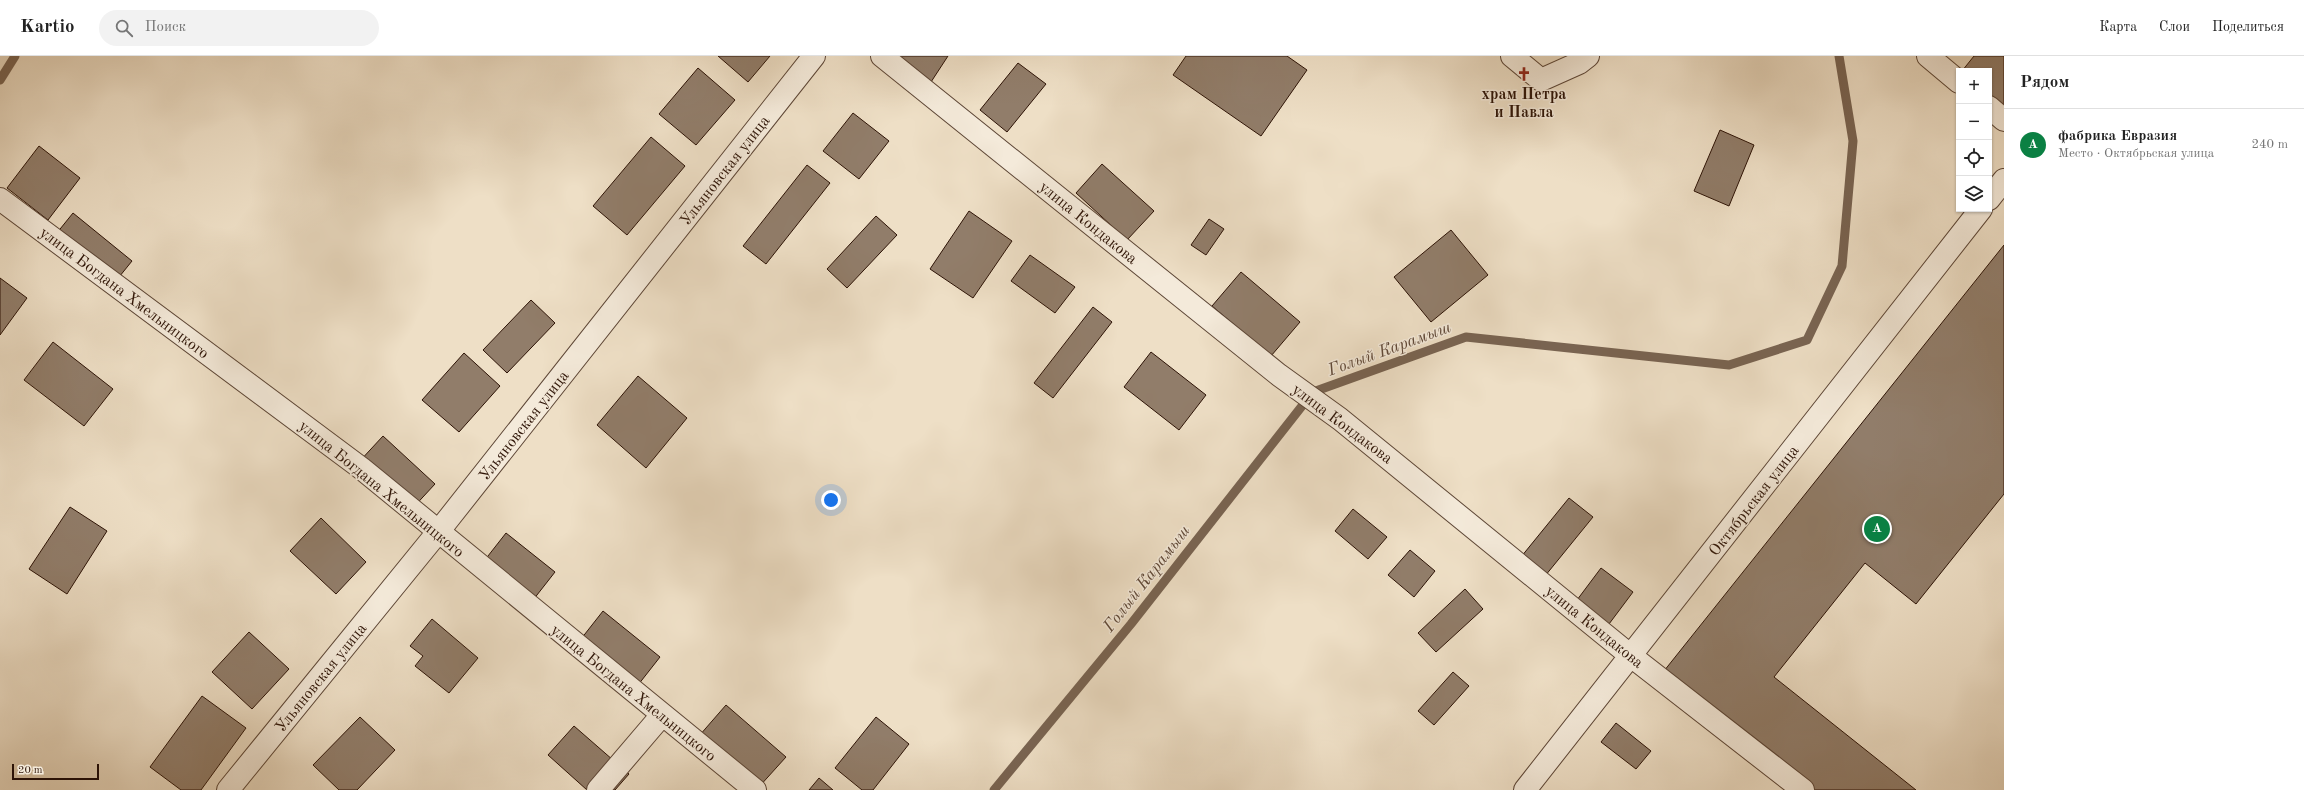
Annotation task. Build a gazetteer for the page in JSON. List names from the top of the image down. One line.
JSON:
{"streets":{"street":["Ульяновская улица","улица Кондакова","улица Богдана Хмельницкого","Октябрьская улица"]},"crossings":[["Ульяновская улица","улица Богдана Хмельницкого"],["улица Кондакова","Октябрьская улица"]],"water":["Голый Карамыш"],"places":{"church":["храм Петра и Павла"]},"scale_bar":"20 m","page":{"header":"Kartio","search":"Поиск","nav":["Карта","Слои","Поделиться"],"heading":"Рядом","map_buttons":["+","−"],"list":[{"mark":"A","name":"фабрика Евразия","note":"Место · Октябрьская улица","value":"240 m"}],"pins":"A","scale":"20 m"}}
